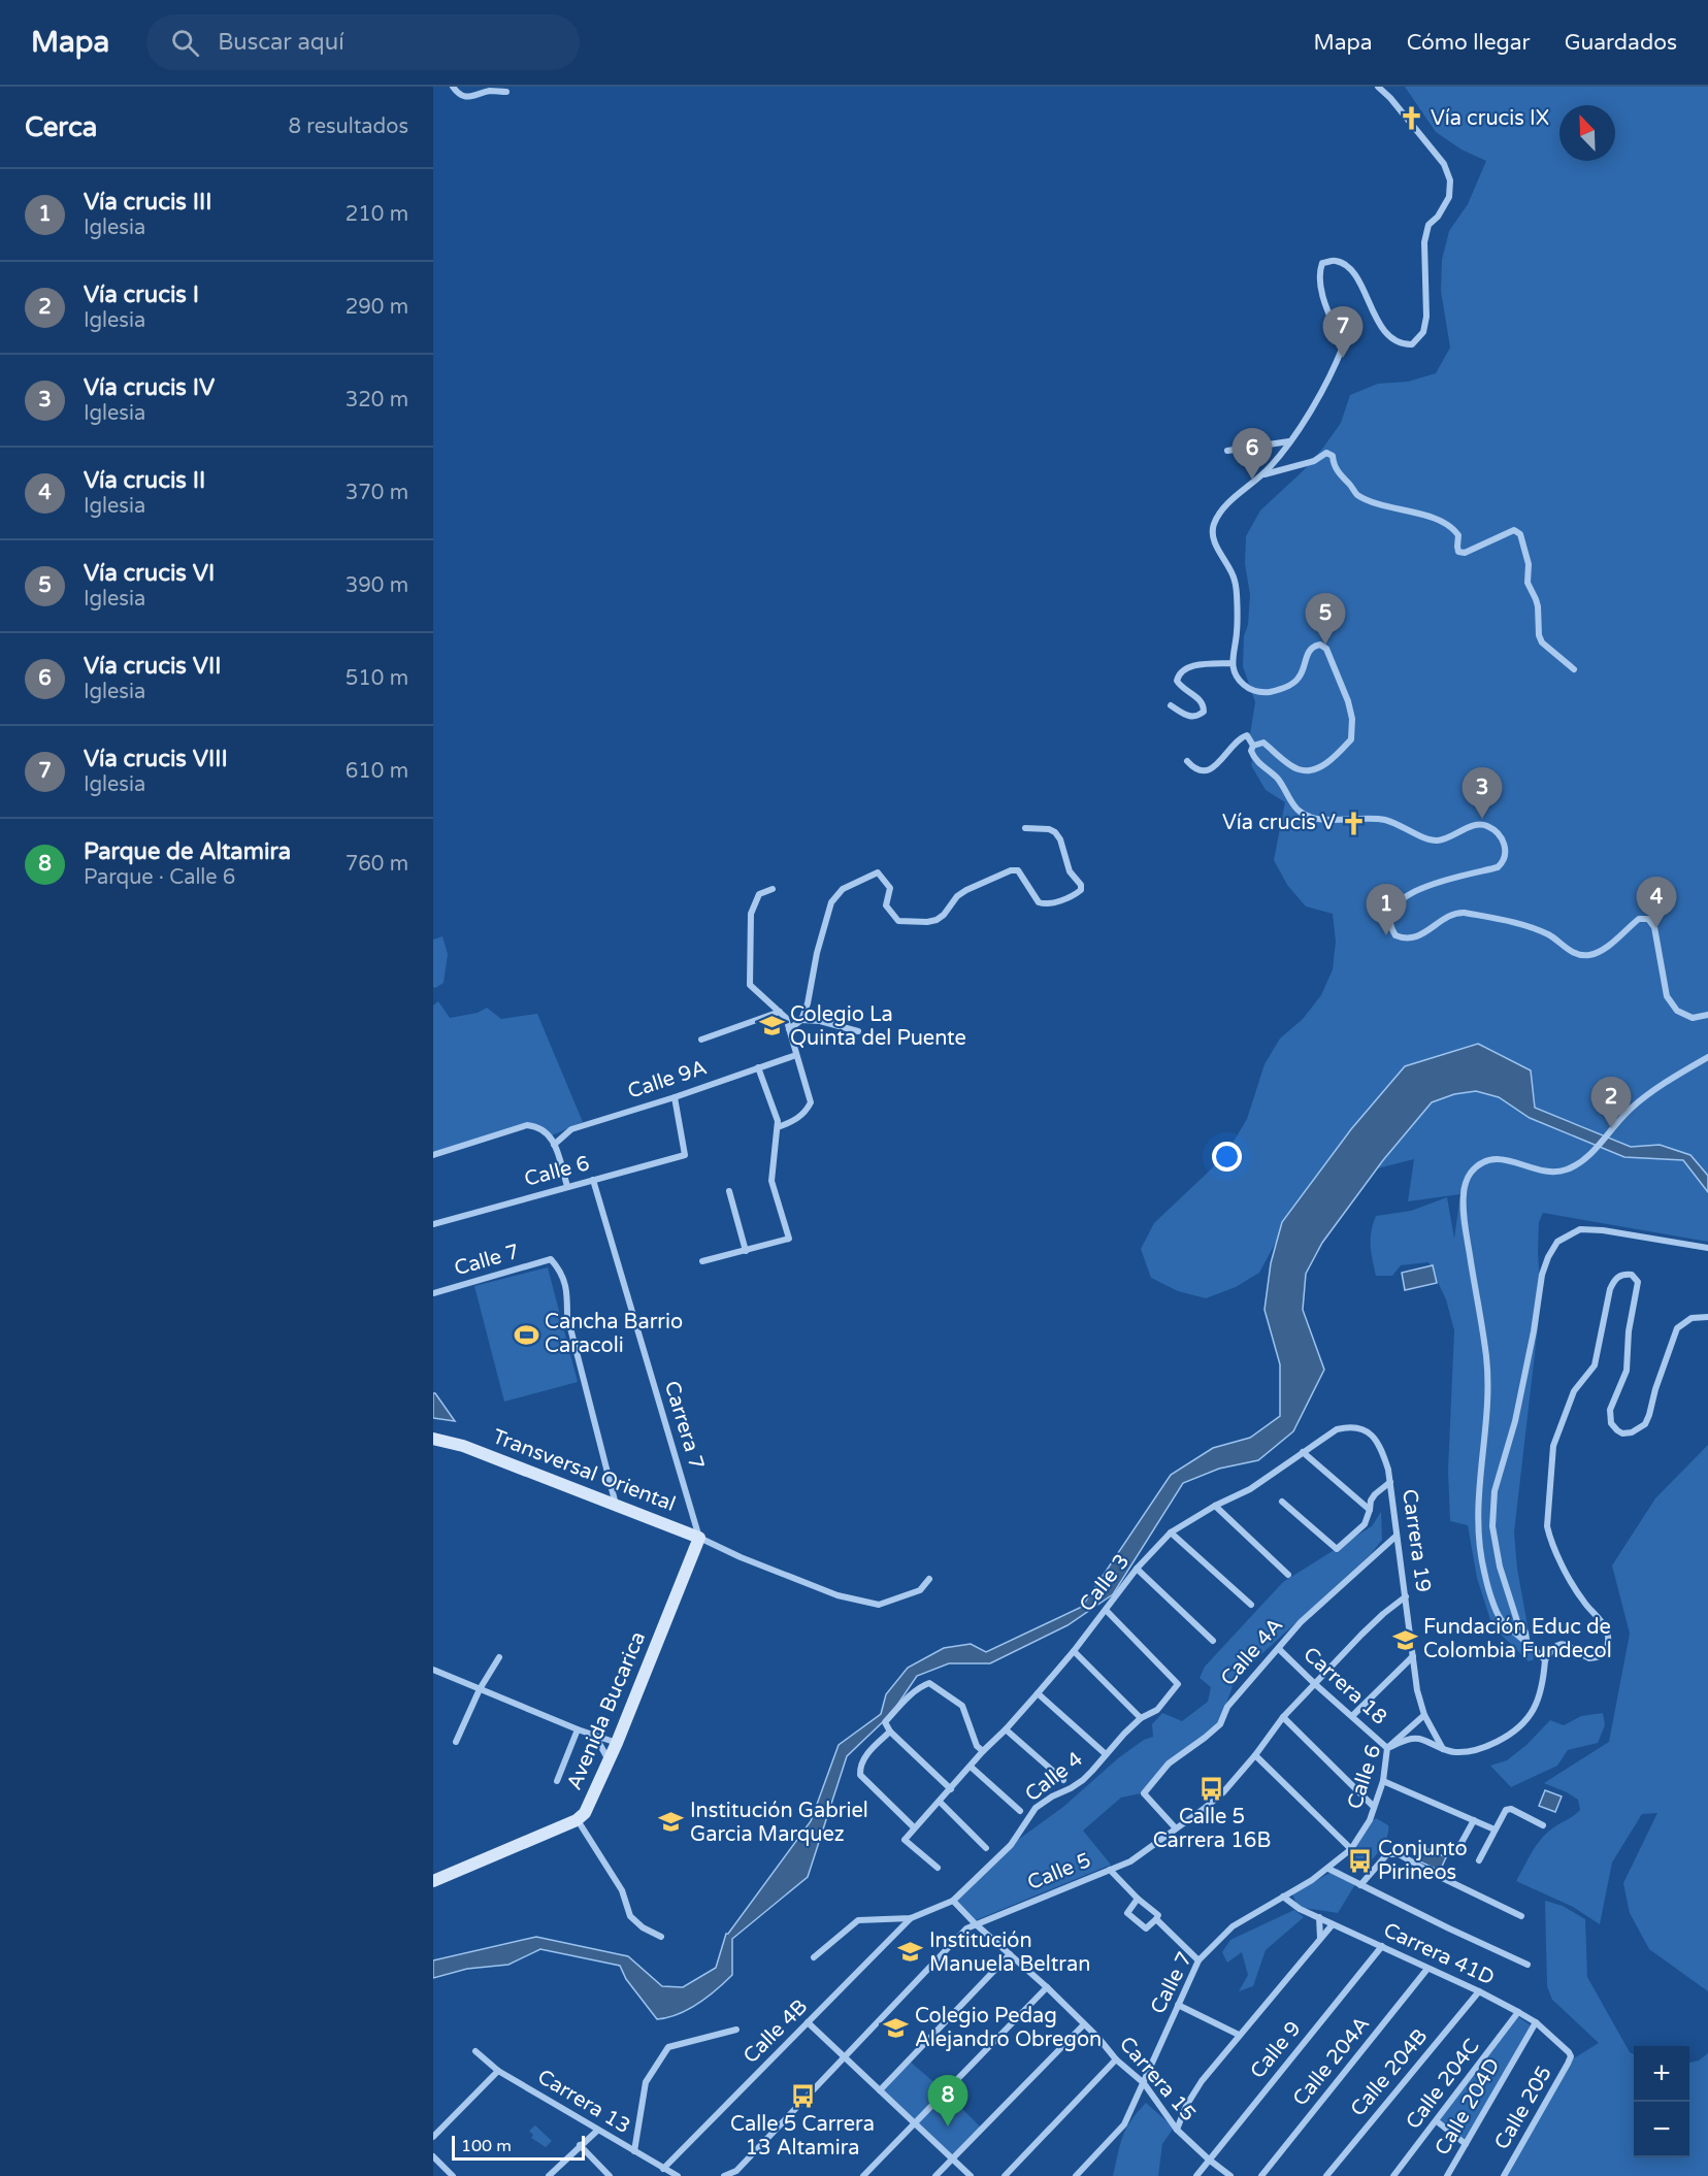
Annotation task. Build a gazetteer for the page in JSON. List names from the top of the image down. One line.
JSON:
{"streets":{"main road":["Transversal Oriental","Avenida Bucarica"],"street":["Calle 9A","Calle 6","Calle 7","Carrera 7","Carrera 19","Calle 3","Calle 4A","Carrera 18","Calle 4","Calle 5","Carrera 41D","Calle 4B","Calle 9","Calle 204A","Calle 204B","Carrera 15","Calle 204C","Carrera 13","Calle 204D","Calle 205"]},"crossings":[["Calle 9A","Calle 6"],["Calle 6","Calle 7"],["Calle 6","Carrera 7"],["Calle 6","Carrera 19"],["Calle 6","Carrera 18"],["Calle 6","Carrera 41D"],["Calle 7","Transversal Oriental"],["Calle 7","Carrera 41D"],["Calle 7","Carrera 15"],["Carrera 7","Transversal Oriental"],["Carrera 7","Avenida Bucarica"],["Transversal Oriental","Avenida Bucarica"],["Carrera 19","Calle 3"],["Carrera 19","Calle 4A"],["Carrera 19","Calle 5"],["Calle 3","Calle 4"],["Calle 4A","Carrera 18"],["Calle 4A","Calle 5"],["Carrera 18","Calle 5"],["Calle 4","Carrera 15"],["Calle 5","Carrera 15"],["Carrera 41D","Calle 9"],["Carrera 41D","Calle 204A"],["Carrera 41D","Calle 204B"],["Carrera 41D","Calle 204C"],["Carrera 41D","Calle 204D"],["Carrera 41D","Calle 205"],["Calle 4B","Carrera 13"],["Calle 9","Carrera 15"]],"places":{"church":["Vía crucis IX","Vía crucis V"],"school or university":["Colegio La Quinta del Puente","Fundación Educ de Colombia Fundecol","Institución Gabriel Garcia Marquez","Institución Manuela Beltran","Colegio Pedag Alejandro Obregon"],"sports":["Cancha Barrio Caracoli"],"bus stop":["Calle 5 Carrera 16B","Conjunto Pirineos","Calle 5 Carrera 13 Altamira"]},"scale_bar":"100 m","north":"top left","page":{"header":"Mapa","search":"Buscar aquí","nav":["Mapa","Cómo llegar","Guardados"],"heading":["Cerca","8 resultados"],"list":[{"mark":"1","name":"Vía crucis III","note":"Iglesia","value":"210 m"},{"mark":"2","name":"Vía crucis I","note":"Iglesia","value":"290 m"},{"mark":"3","name":"Vía crucis IV","note":"Iglesia","value":"320 m"},{"mark":"4","name":"Vía crucis II","note":"Iglesia","value":"370 m"},{"mark":"5","name":"Vía crucis VI","note":"Iglesia","value":"390 m"},{"mark":"6","name":"Vía crucis VII","note":"Iglesia","value":"510 m"},{"mark":"7","name":"Vía crucis VIII","note":"Iglesia","value":"610 m"},{"mark":"8","name":"Parque de Altamira","note":"Parque · Calle 6","value":"760 m"}],"pins":["7","6","5","3","4","1","2","8"],"map_buttons":["+","−"],"scale":"100 m"}}
